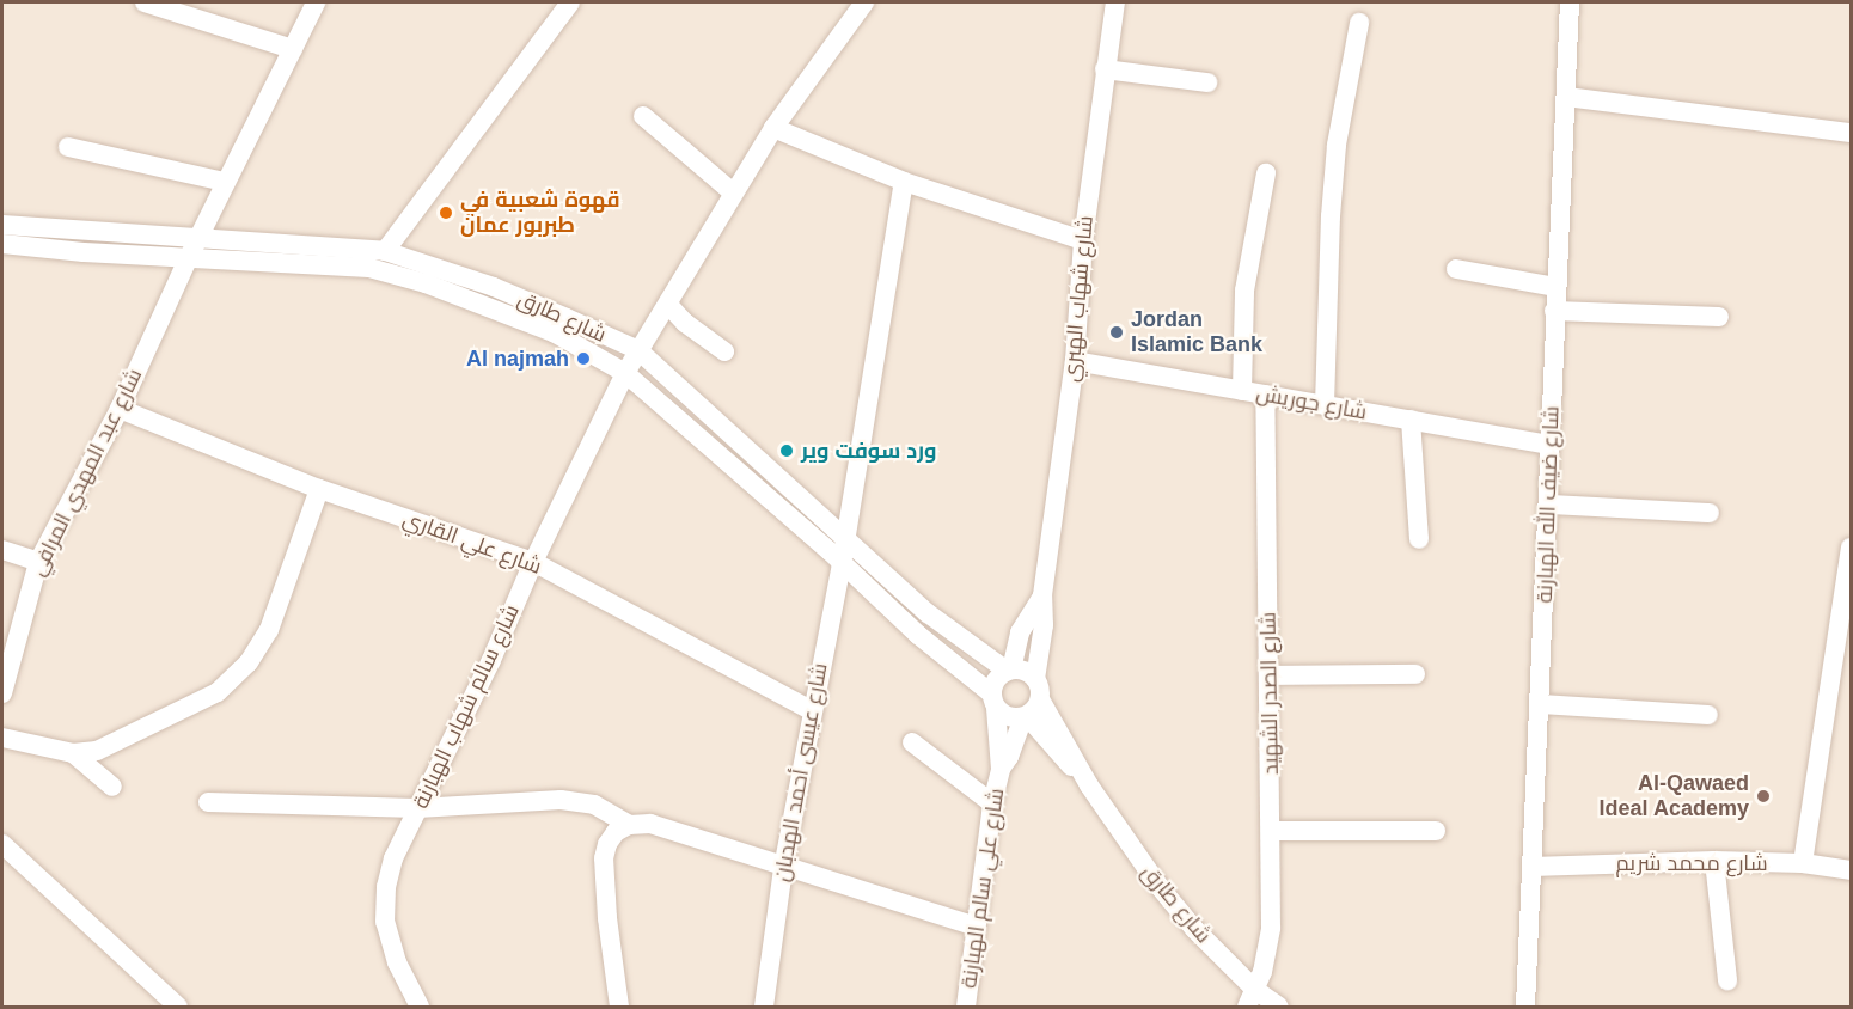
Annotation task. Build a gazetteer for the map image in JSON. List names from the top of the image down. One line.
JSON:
{"streets":{"street":["شارع شهاب الهبري","شارع طارق","شارع جوريش","شارع عبد المهدي المرافي","شارع ضيف الله الهبارنة","شارع علي القاري","شارع الصدر الشهيد","شارع سالم شهاب الهبارنة","شارع عيسى أحمد الهدبان","شارع محمد شريم","شارع علي سالم الهبارنة"]},"crossings":[["شارع شهاب الهبري","شارع طارق"],["شارع شهاب الهبري","شارع جوريش"],["شارع شهاب الهبري","شارع علي سالم الهبارنة"],["شارع طارق","شارع عبد المهدي المرافي"],["شارع طارق","شارع الصدر الشهيد"],["شارع طارق","شارع سالم شهاب الهبارنة"],["شارع طارق","شارع عيسى أحمد الهدبان"],["شارع طارق","شارع علي سالم الهبارنة"],["شارع جوريش","شارع ضيف الله الهبارنة"],["شارع جوريش","شارع الصدر الشهيد"],["شارع عبد المهدي المرافي","شارع علي القاري"],["شارع ضيف الله الهبارنة","شارع محمد شريم"],["شارع علي القاري","شارع سالم شهاب الهبارنة"],["شارع علي القاري","شارع عيسى أحمد الهدبان"]],"places":["قهوة شعبية في طبربور عمان","Jordan Islamic Bank","Al najmah","ورد سوفت وير","Al-Qawaed Ideal Academy"]}
